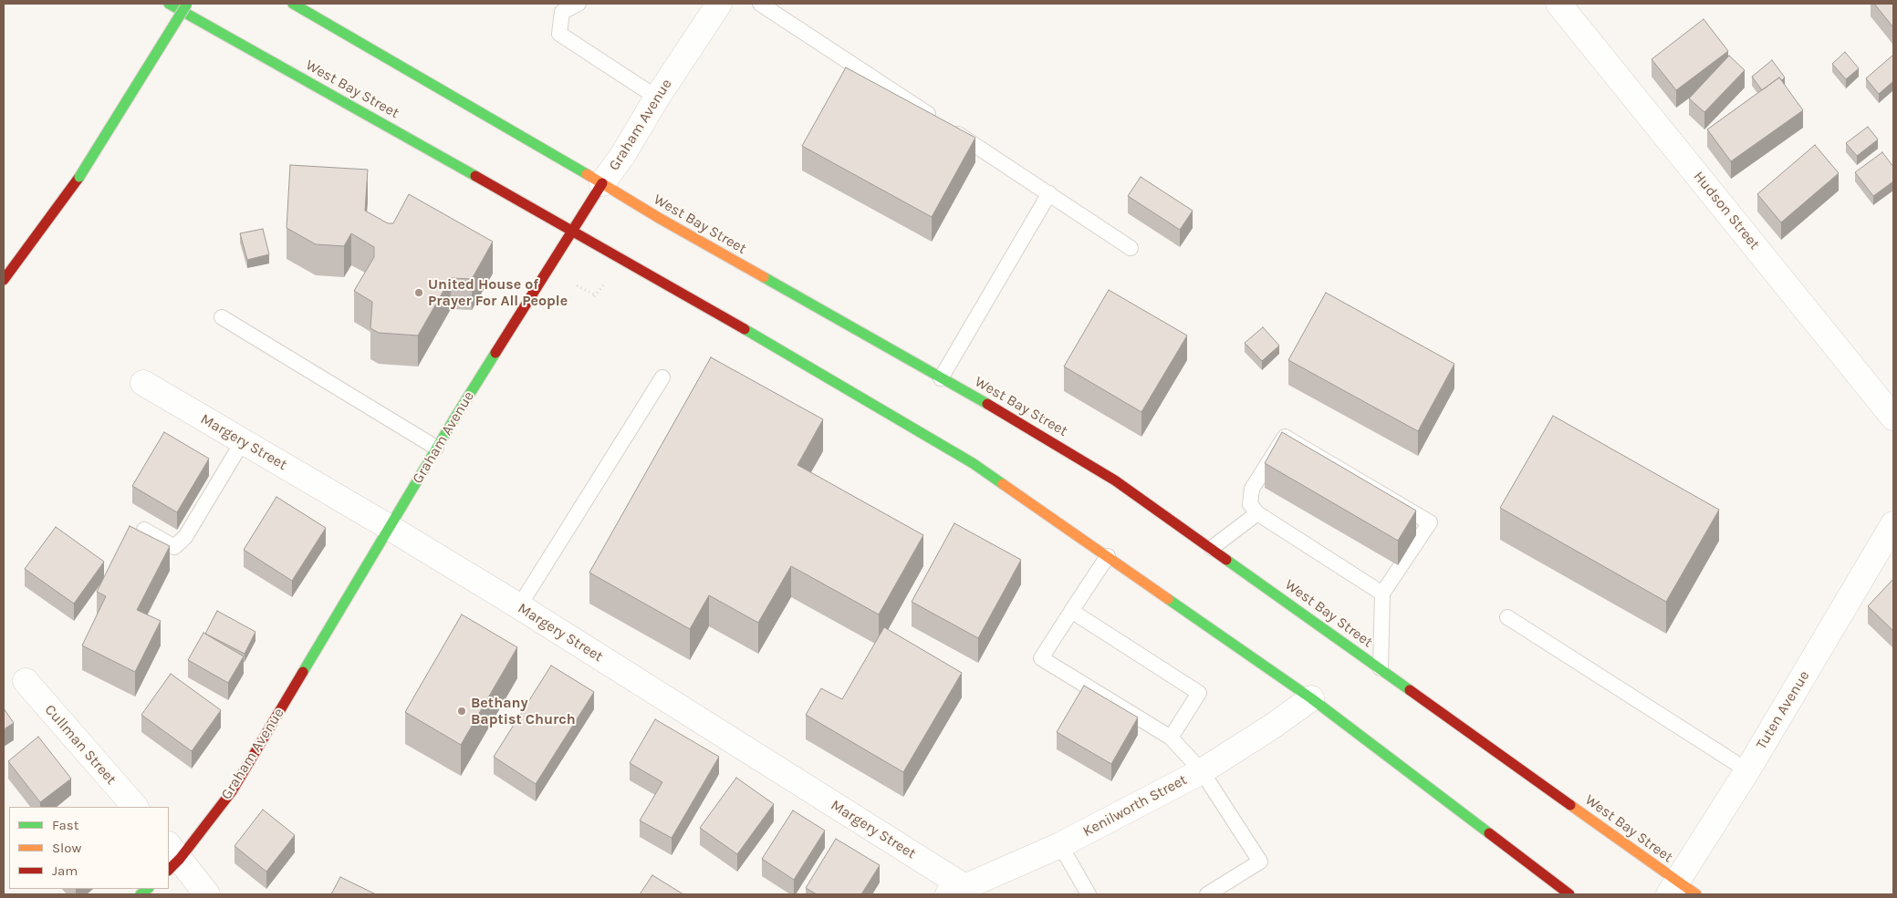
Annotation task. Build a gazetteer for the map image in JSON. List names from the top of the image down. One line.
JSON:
{"streets":{"main road":["West Bay Street","Graham Avenue"],"street":["Hudson Street","Margery Street","Tuten Avenue","Cullman Street","Kenilworth Street"]},"crossings":[["West Bay Street","Graham Avenue"],["West Bay Street","Tuten Avenue"],["West Bay Street","Kenilworth Street"],["Graham Avenue","Margery Street"],["Margery Street","Kenilworth Street"]],"places":["United House of Prayer For All People","Bethany Baptist Church"],"legend":["Fast","Slow","Jam"]}
